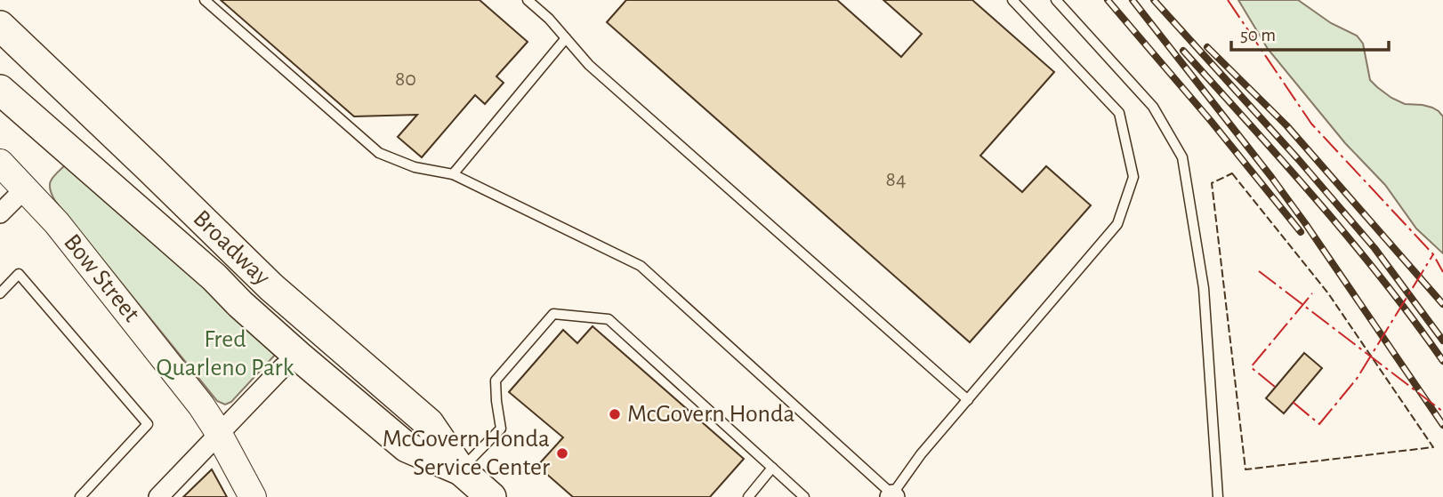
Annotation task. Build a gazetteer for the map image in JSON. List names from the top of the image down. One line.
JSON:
{"streets":{"main road":["Broadway","Bow Street"]},"parks":["Fred Quarleno Park"],"places":["McGovern Honda","McGovern Honda Service Center"],"house_numbers":["80","84"],"scale_bar":"50 m"}
